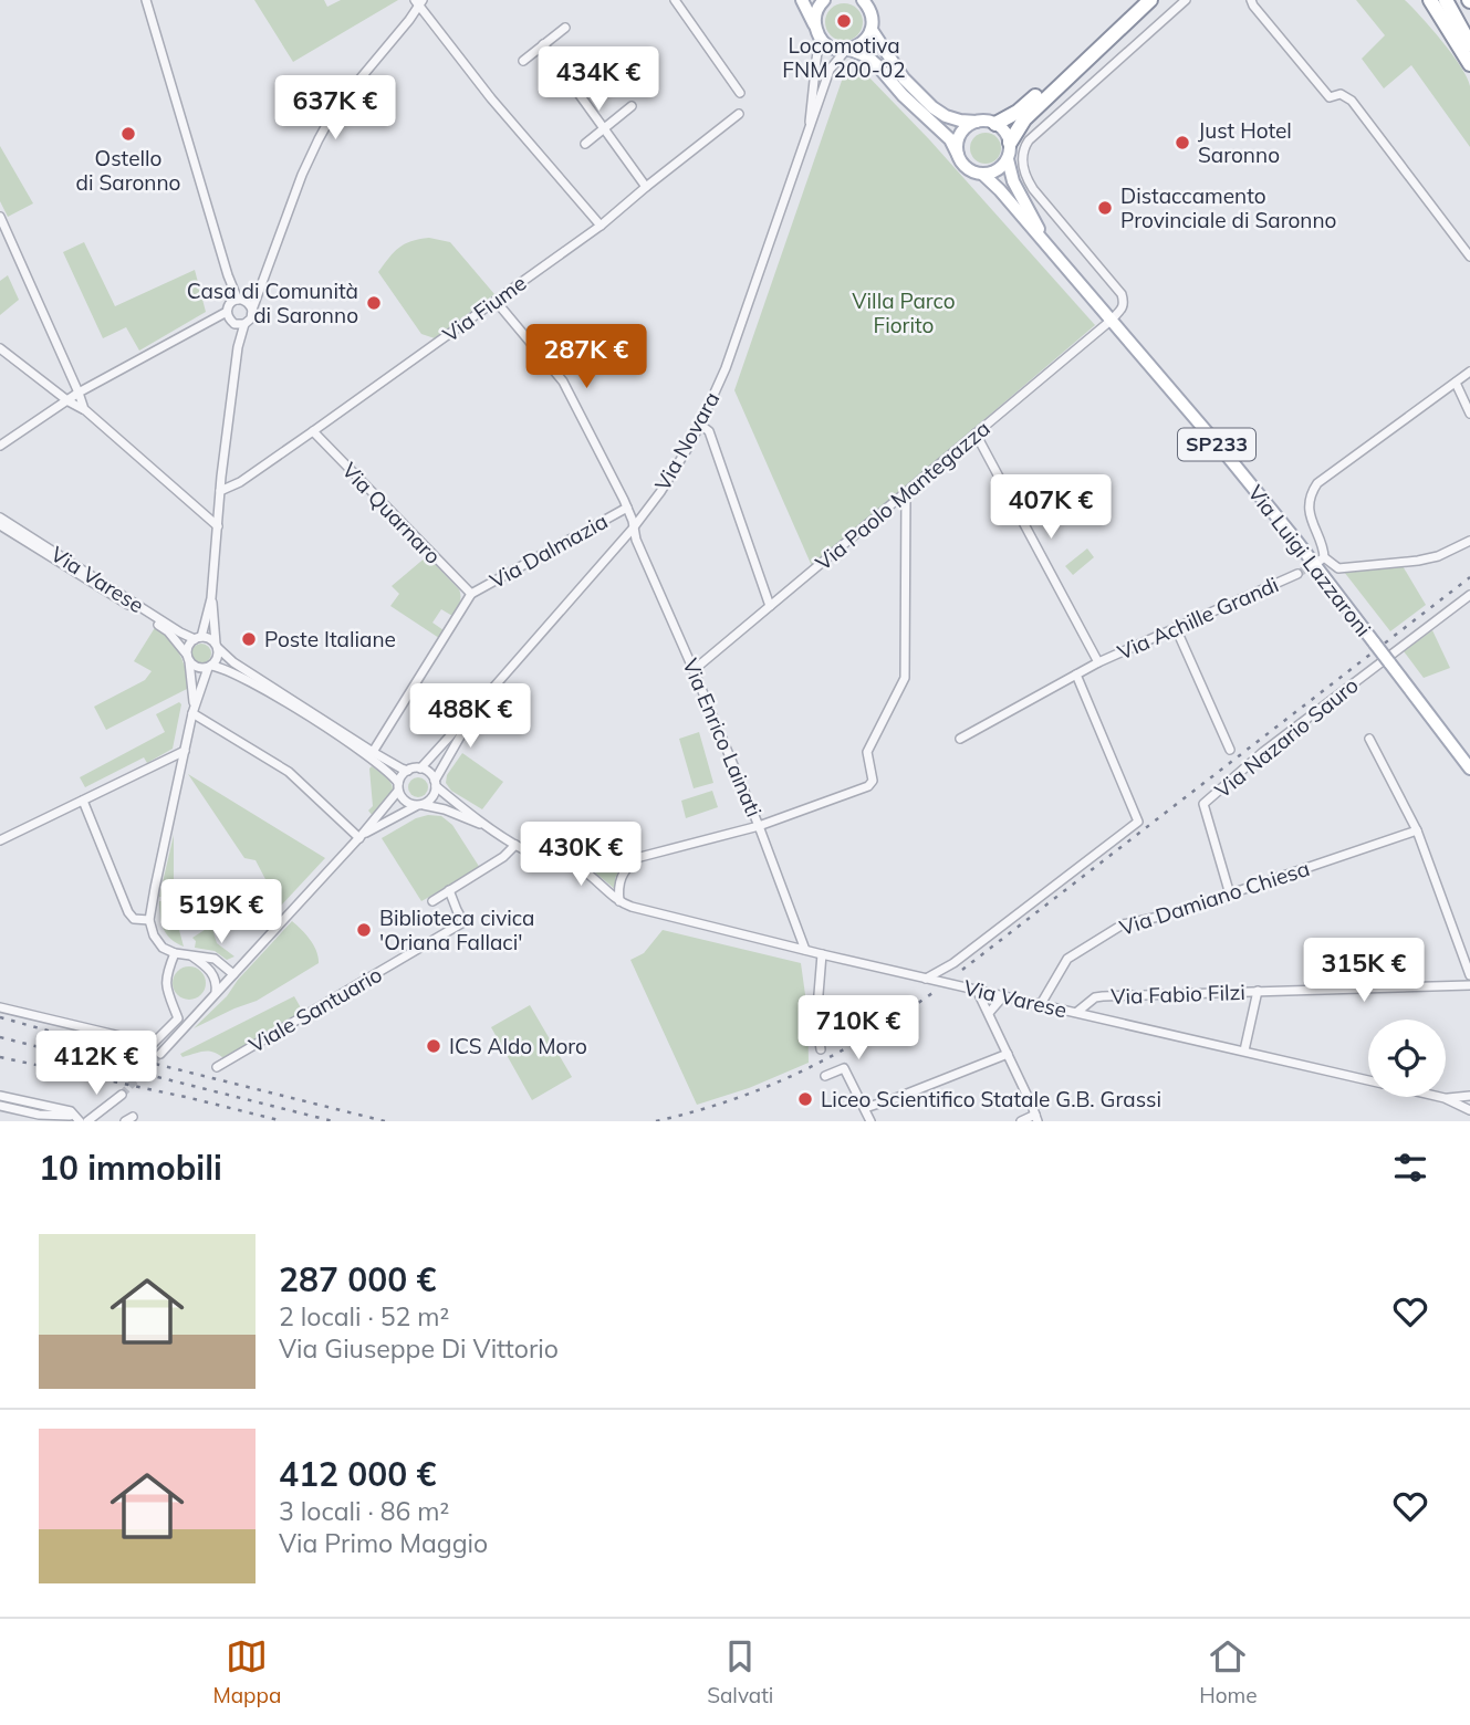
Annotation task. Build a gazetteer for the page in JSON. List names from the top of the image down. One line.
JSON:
{"streets":{"main road":["SP233","Via Luigi Lazzaroni"],"street":["Via Fiume","Via Novara","Via Paolo Mantegazza","Via Quarnaro","Via Dalmazia","Via Varese","Via Achille Grandi","Via Enrico Lainati","Via Nazario Sauro","Via Damiano Chiesa","Via Fabio Filzi","Viale Santuario"]},"crossings":[["Via Fiume","Via Quarnaro"],["Via Fiume","Via Enrico Lainati"],["Via Novara","SP233"],["Via Novara","Via Varese"],["Via Novara","Via Enrico Lainati"],["SP233","Via Luigi Lazzaroni"],["Via Paolo Mantegazza","Via Luigi Lazzaroni"],["Via Paolo Mantegazza","Via Enrico Lainati"],["Via Quarnaro","Via Dalmazia"],["Via Dalmazia","Via Enrico Lainati"],["Via Varese","Via Enrico Lainati"],["Via Varese","Via Damiano Chiesa"],["Via Varese","Via Fabio Filzi"],["Via Nazario Sauro","Via Damiano Chiesa"]],"parks":["Villa Parco Fiorito"],"places":["Locomotiva FNM 200-02","Ostello di Saronno","Just Hotel Saronno","Distaccamento Provinciale di Saronno","Casa di Comunità di Saronno","Poste Italiane","Biblioteca civica 'Oriana Fallaci'","ICS Aldo Moro","Liceo Scientifico Statale G.B. Grassi"],"page":{"price":["434K €","637K €","287K €","407K €","488K €","430K €","519K €","315K €","710K €","412K €"],"heading":"10 immobili","list":[{"name":"287 000 €","note":"2 locali · 52 m² · Via Giuseppe Di Vittorio"},{"name":"412 000 €","note":"3 locali · 86 m² · Via Primo Maggio"}],"tabs":["Mappa","Salvati","Home"]}}
